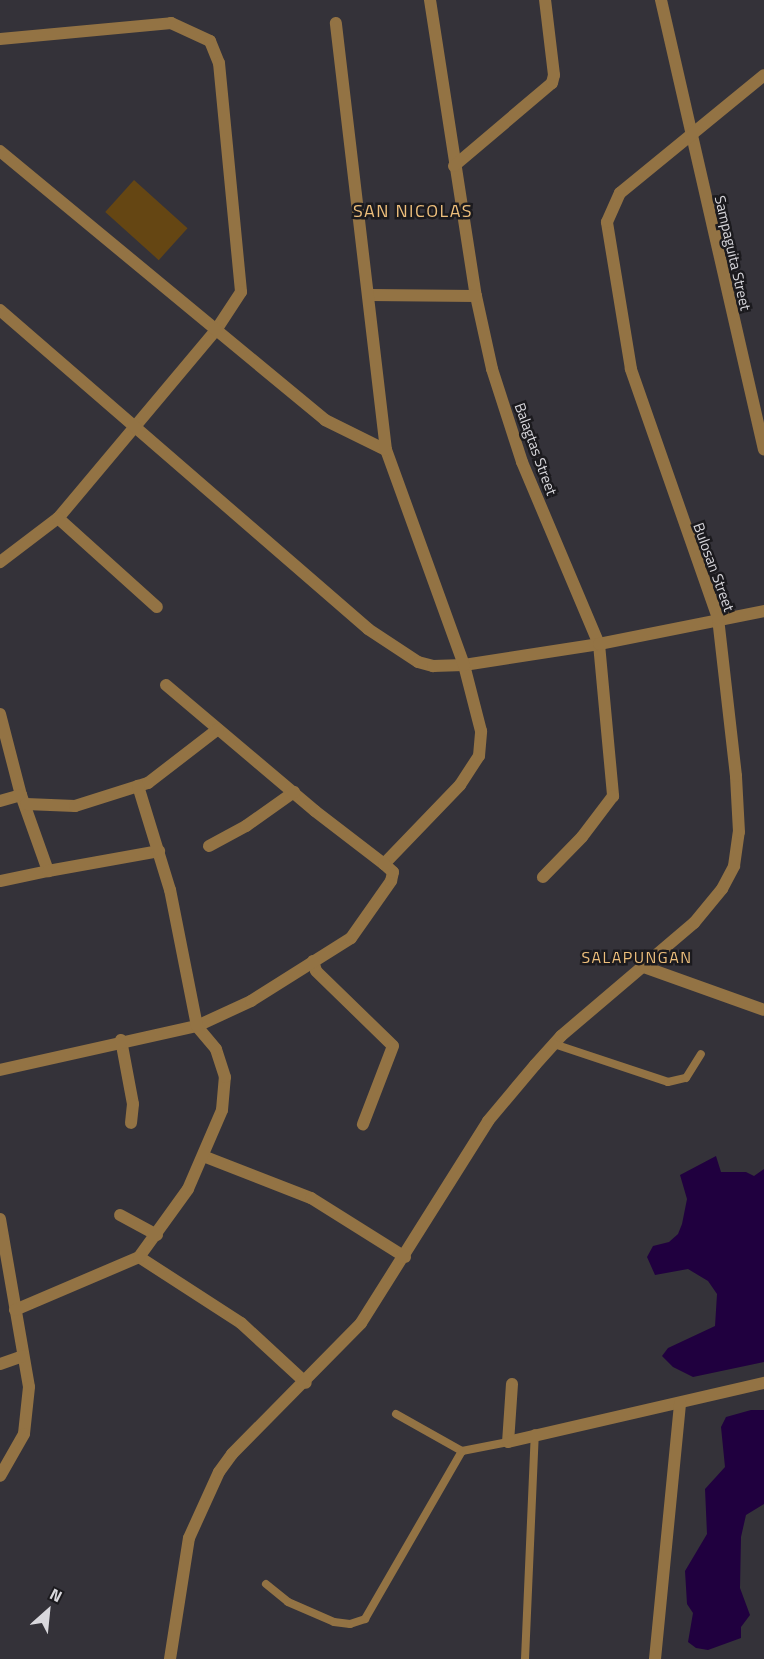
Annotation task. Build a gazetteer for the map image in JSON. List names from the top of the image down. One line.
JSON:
{"streets":{"street":["Sampaguita Street","Balagtas Street","Bulosan Street"]},"crossings":[["Sampaguita Street","Bulosan Street"]],"districts":["SAN NICOLAS","SALAPUNGAN"],"north":"top right"}
